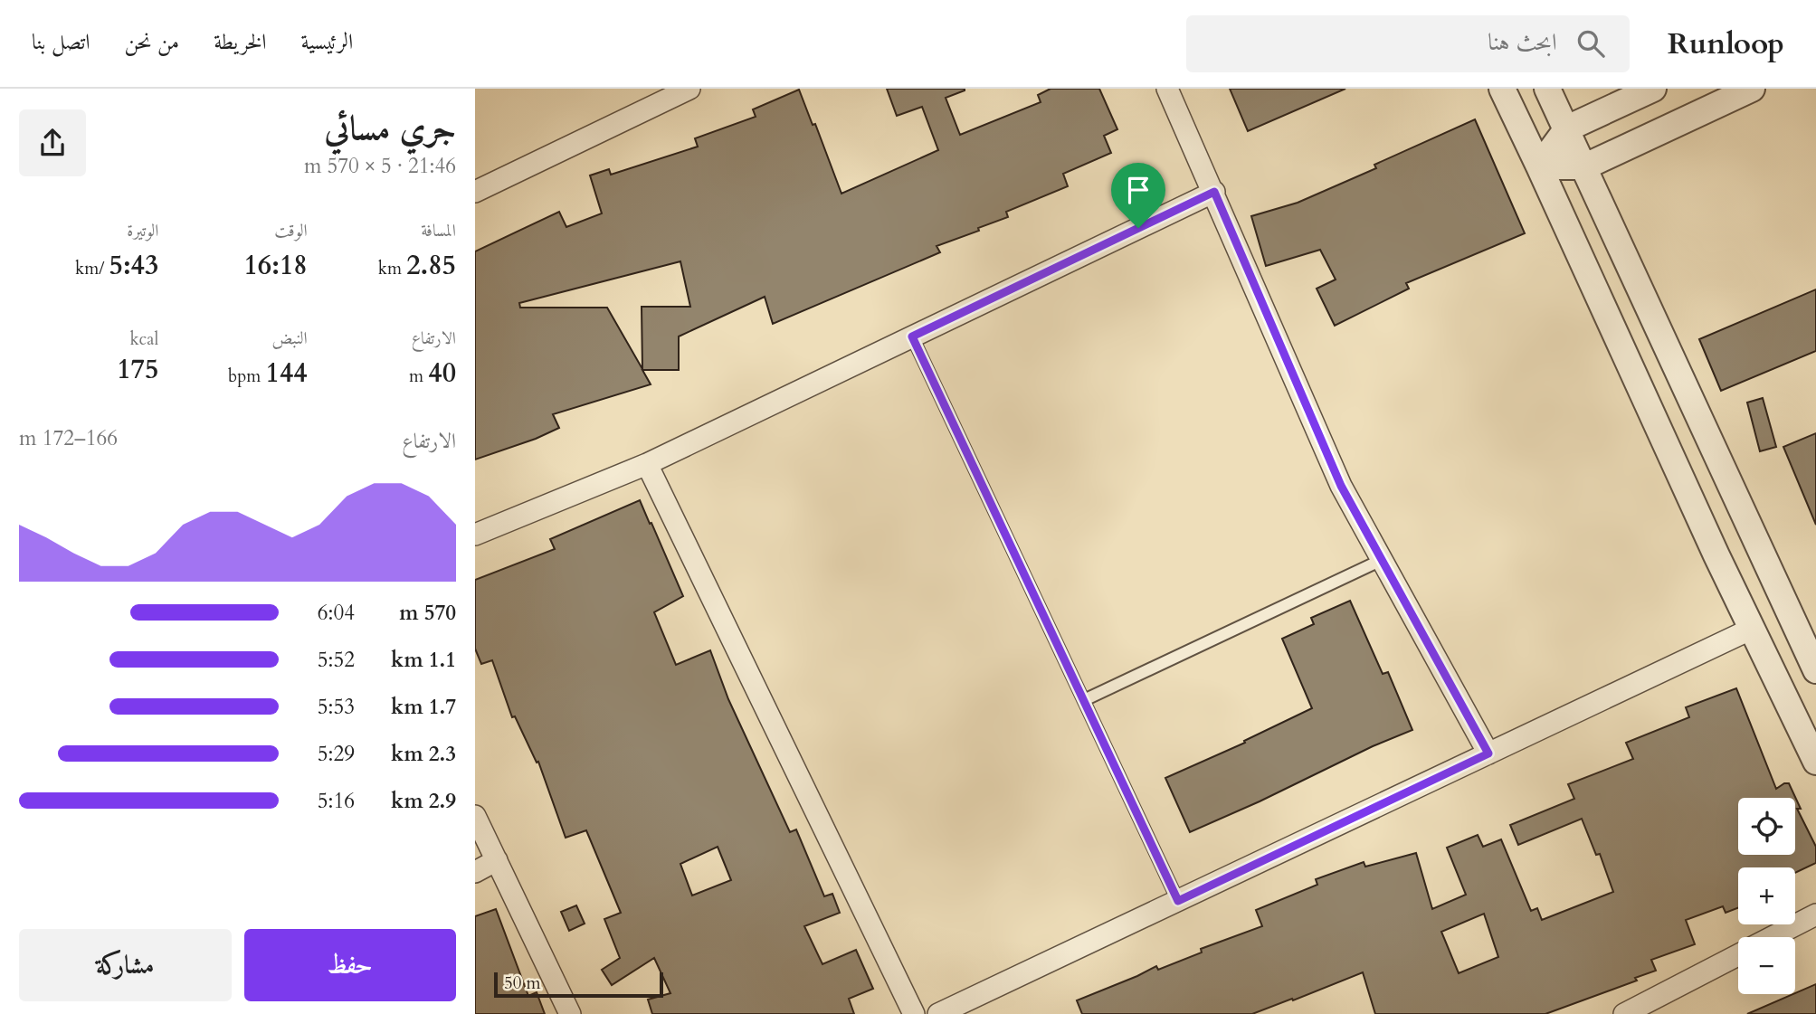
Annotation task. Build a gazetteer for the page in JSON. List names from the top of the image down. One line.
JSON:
{"scale_bar":"50 m","page":{"header":"Runloop","search":"ابحث هنا","nav":["الرئيسية","الخريطة","من نحن","اتصل بنا"],"heading":["جري مسائي","21:46 · 5 × 570 m"],"stats":[["المسافة","2.85 km"],["الوقت","16:18"],["الوتيرة","5:43 /km"],["الارتفاع","40 m"],["النبض","144 bpm"],["kcal","175"]],"chart":["الارتفاع","166–172 m"],"list":[{"name":"570 m","note":"6:04"},{"name":"1.1 km","note":"5:52"},{"name":"1.7 km","note":"5:53"},{"name":"2.3 km","note":"5:29"},{"name":"2.9 km","note":"5:16"}],"map_buttons":["+","−"],"buttons":["حفظ","مشاركة"],"scale":"50 m"}}
